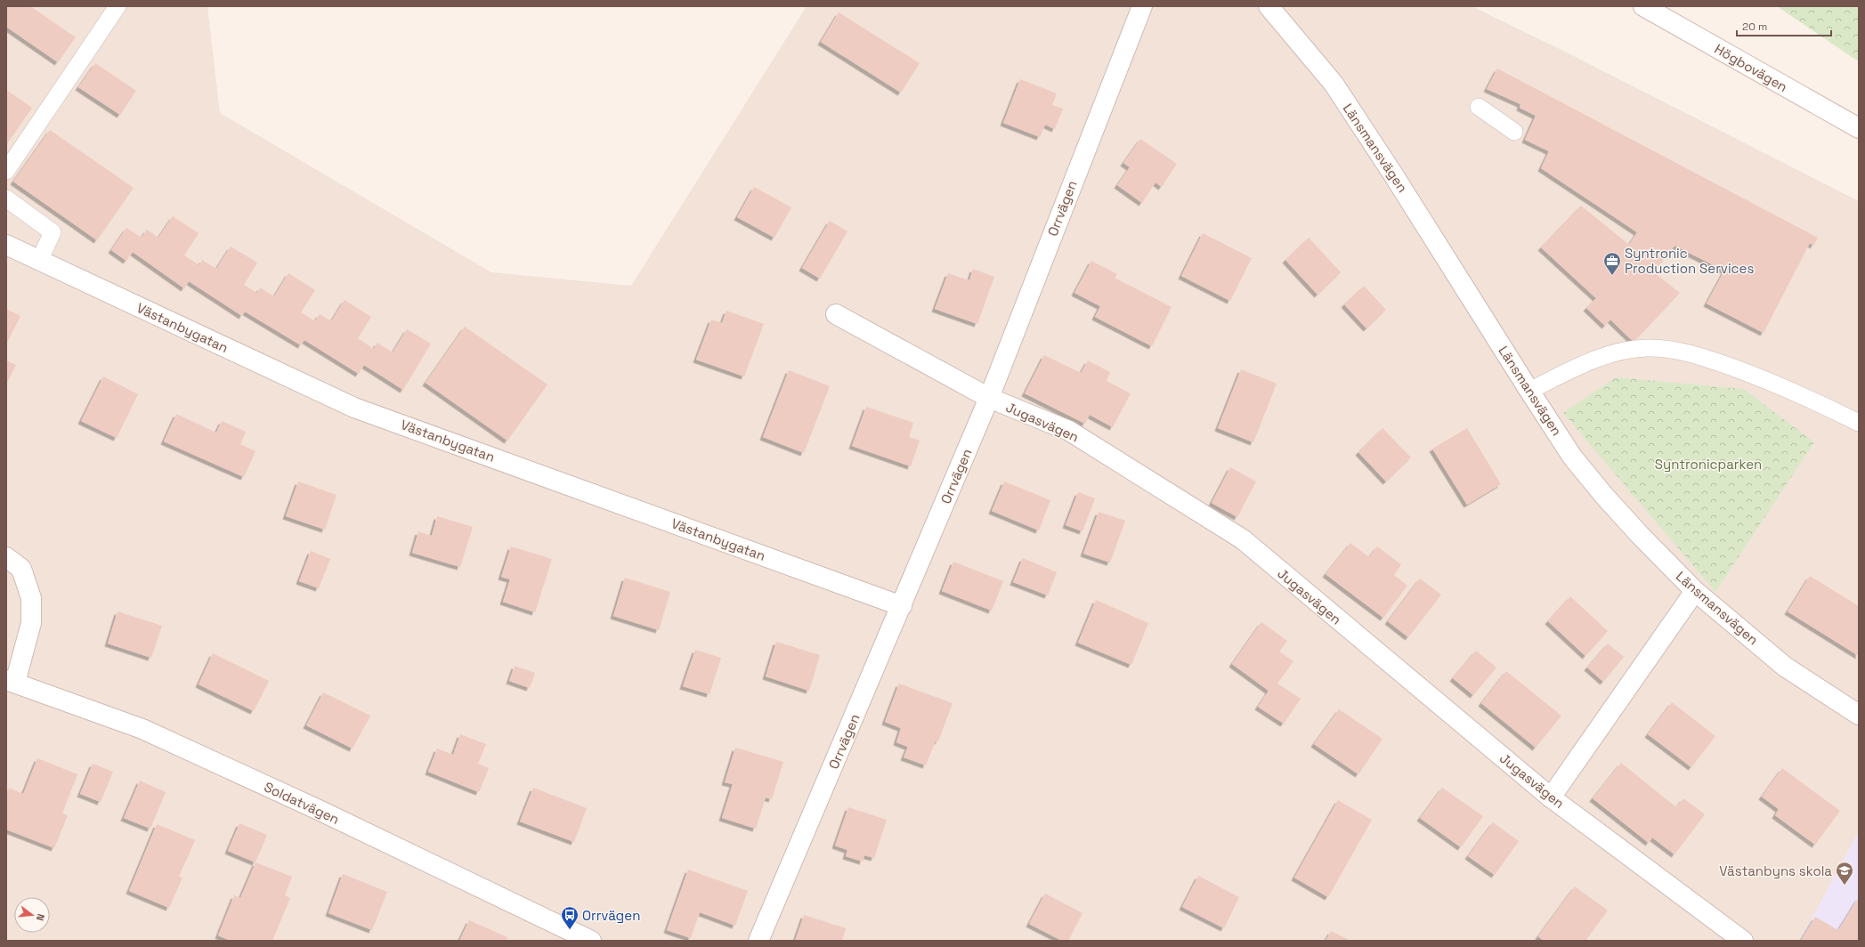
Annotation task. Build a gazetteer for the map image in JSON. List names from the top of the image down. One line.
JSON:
{"streets":{"street":["Högbovägen","Länsmansvägen","Orrvägen","Västanbygatan","Jugasvägen","Soldatvägen"]},"crossings":[["Orrvägen","Västanbygatan"],["Orrvägen","Jugasvägen"]],"parks":["Syntronicparken"],"places":{"office":["Syntronic Production Services"],"school or university":["Västanbyns skola"],"bus stop":["Orrvägen"]},"scale_bar":"20 m","north":"right"}
